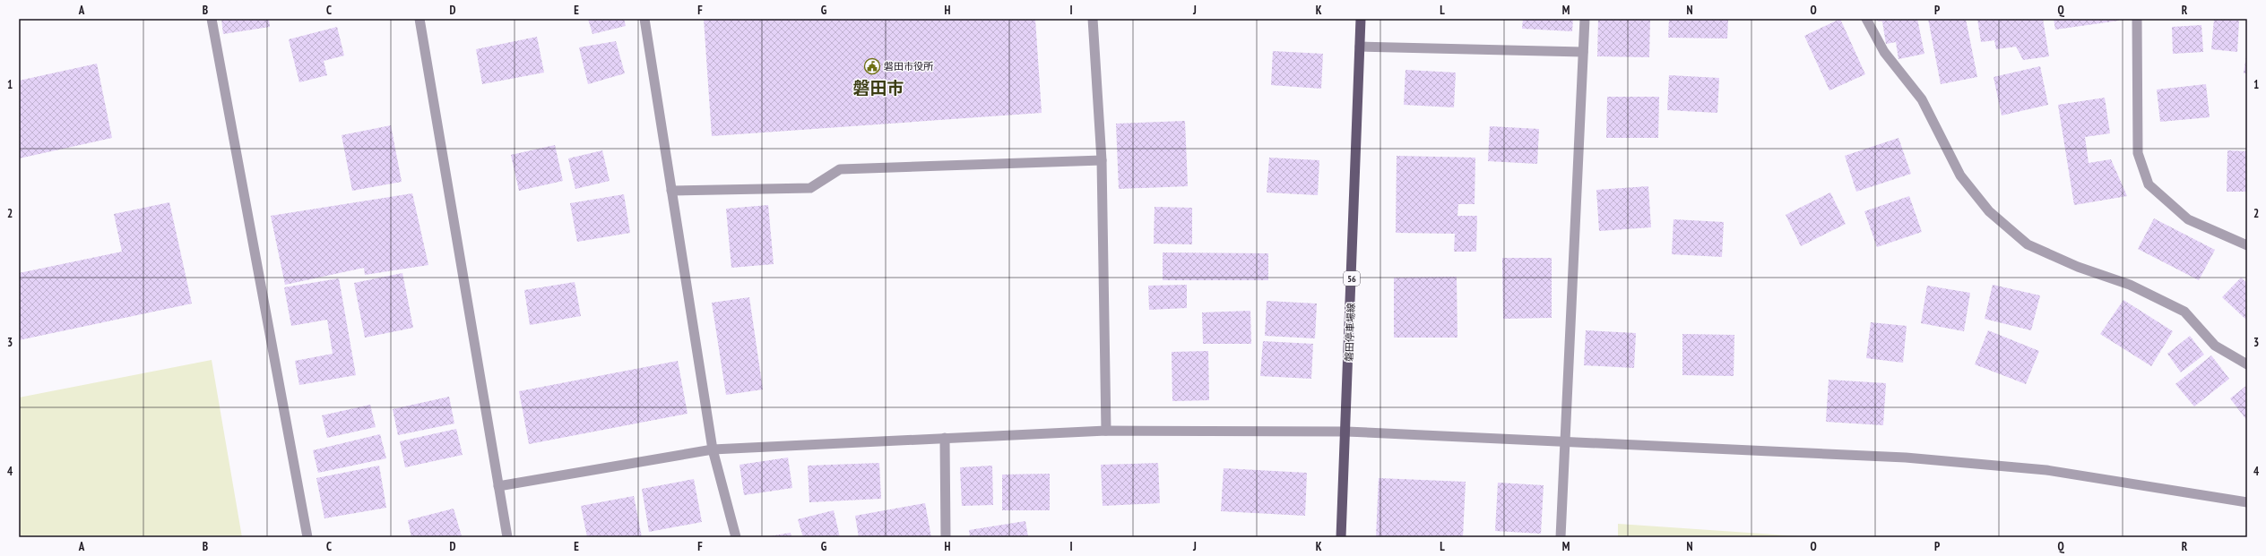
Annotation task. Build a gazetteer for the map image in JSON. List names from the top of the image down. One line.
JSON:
{"streets":{"main road":["56","磐田停車場線"]},"districts":["磐田市"],"places":{"public building":["磐田市役所"]},"grid":{"columns":["A","B","C","D","E","F","G","H","I","J","K","L","M","N","O","P","Q","R"],"rows":["1","2","3","4"]}}
